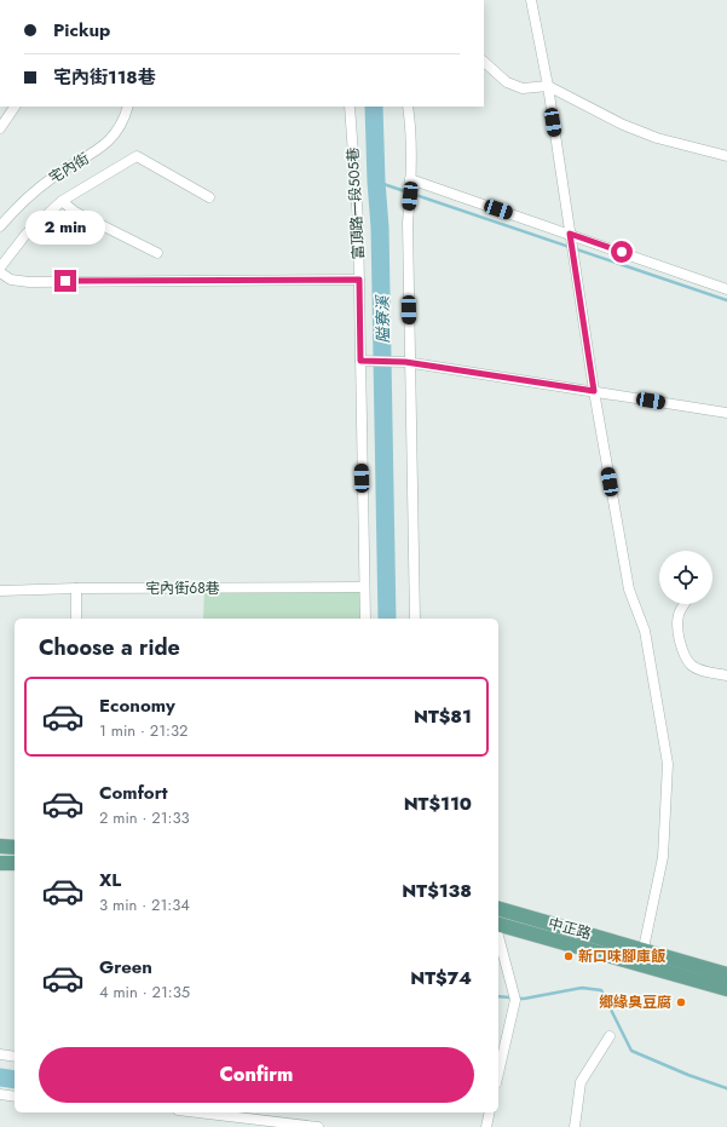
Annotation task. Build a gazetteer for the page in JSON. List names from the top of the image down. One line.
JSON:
{"streets":{"main road":["中正路"],"street":["宅內街","富頂路一段505巷","宅內街68巷"]},"crossings":[["富頂路一段505巷","宅內街68巷"]],"water":["隘寮溪"],"places":["新口味腳庫飯","鄉緣臭豆腐"],"page":{"banner":["Pickup","宅內街118巷"],"bubble":"2 min","heading":"Choose a ride","list":[{"name":"Economy","note":"1 min · 21:32","value":"NT$81"},{"name":"Comfort","note":"2 min · 21:33","value":"NT$110"},{"name":"XL","note":"3 min · 21:34","value":"NT$138"},{"name":"Green","note":"4 min · 21:35","value":"NT$74"}],"buttons":"Confirm"}}
